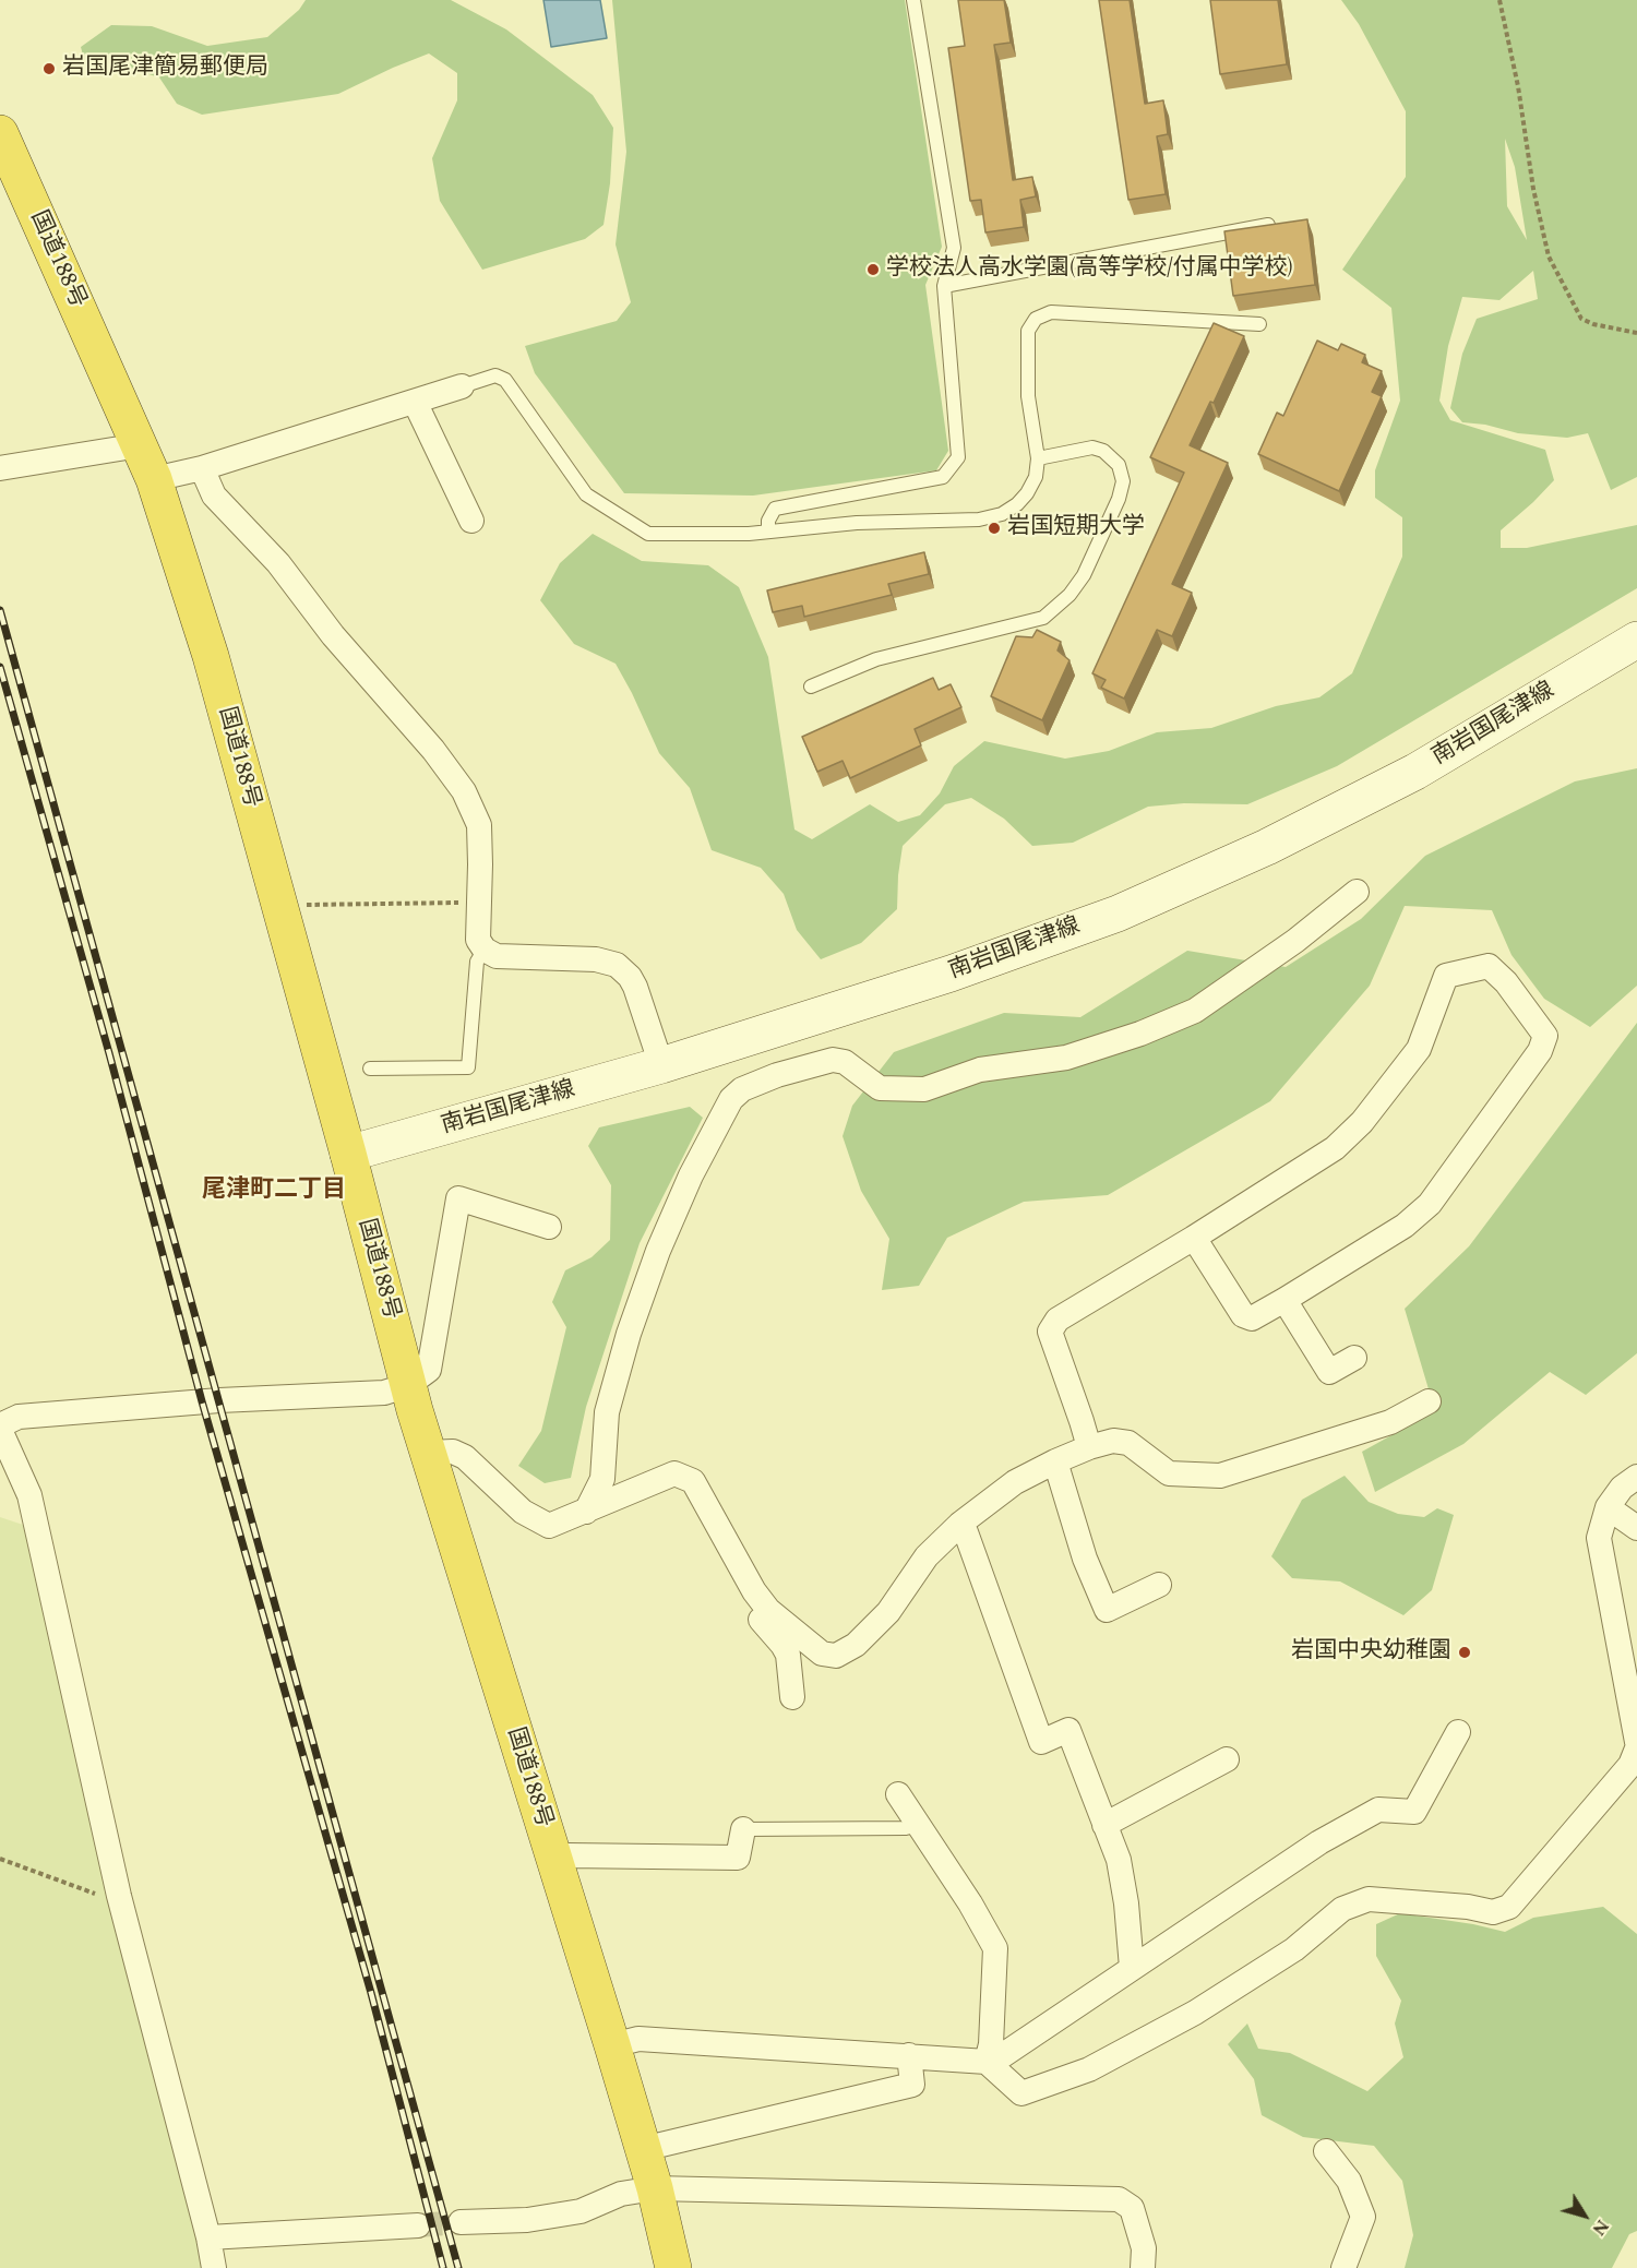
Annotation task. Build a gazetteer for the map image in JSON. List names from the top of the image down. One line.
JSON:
{"streets":{"highway":["国道188号"],"main road":["南岩国尾津線"]},"crossings":[["国道188号","南岩国尾津線"]],"districts":["尾津町二丁目"],"places":["岩国尾津簡易郵便局","学校法人高水学園(高等学校/付属中学校)","岩国短期大学","岩国中央幼稚園"],"north":"bottom right"}
